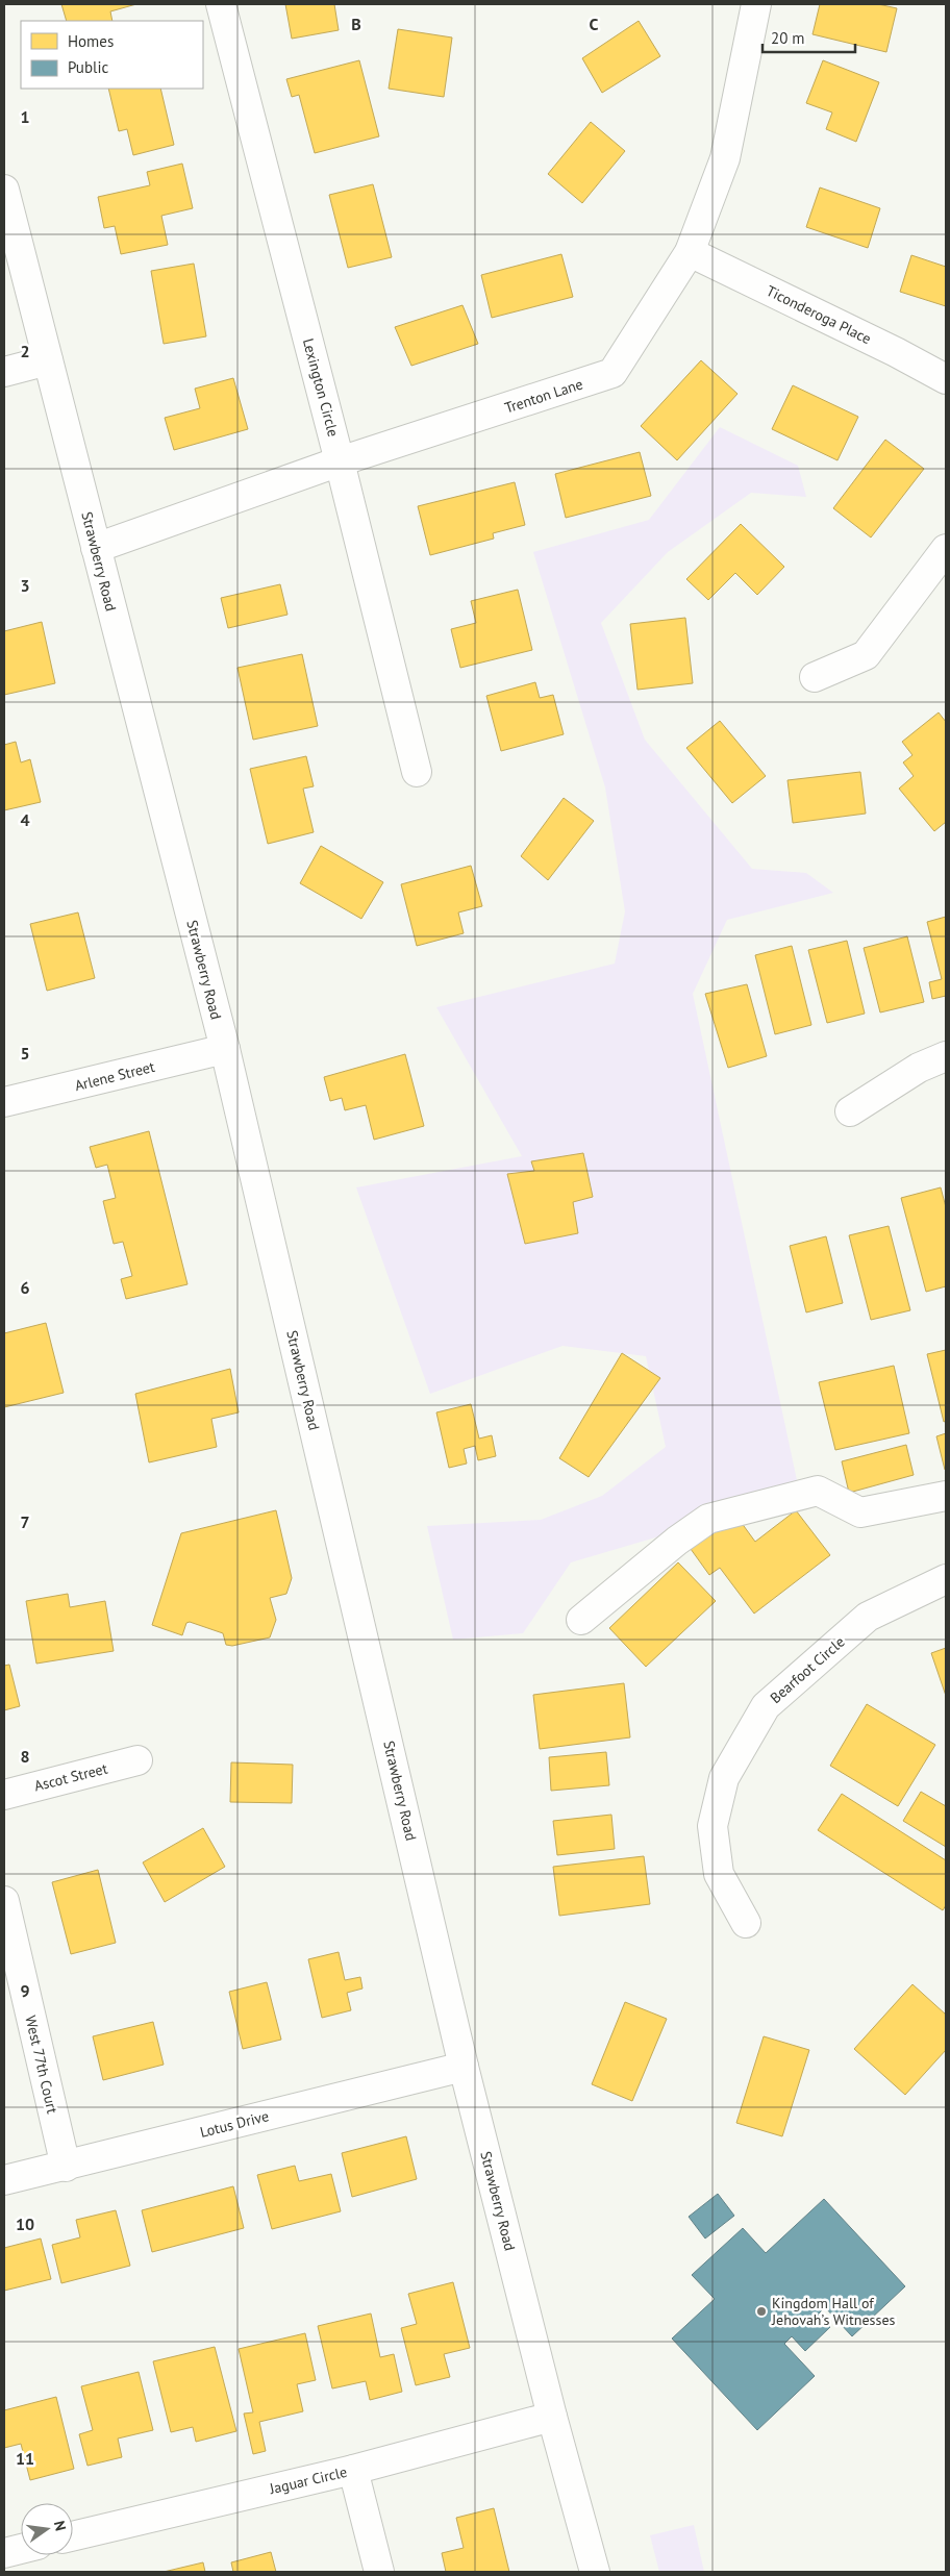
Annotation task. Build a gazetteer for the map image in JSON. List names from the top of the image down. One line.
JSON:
{"streets":{"street":["Ticonderoga Place","Lexington Circle","Trenton Lane","Strawberry Road","Arlene Street","Bearfoot Circle","Ascot Street","West 77th Court","Lotus Drive","Jaguar Circle"]},"crossings":[["Ticonderoga Place","Trenton Lane"],["Lexington Circle","Trenton Lane"],["Trenton Lane","Strawberry Road"],["Strawberry Road","Arlene Street"],["Strawberry Road","Lotus Drive"],["Strawberry Road","Jaguar Circle"],["West 77th Court","Lotus Drive"]],"places":["Kingdom Hall of Jehovah’s Witnesses"],"legend":["Homes","Public"],"scale_bar":"20 m","north":"right","grid":{"columns":["B","C"],"rows":["1","2","3","4","5","6","7","8","9","10","11"]}}
